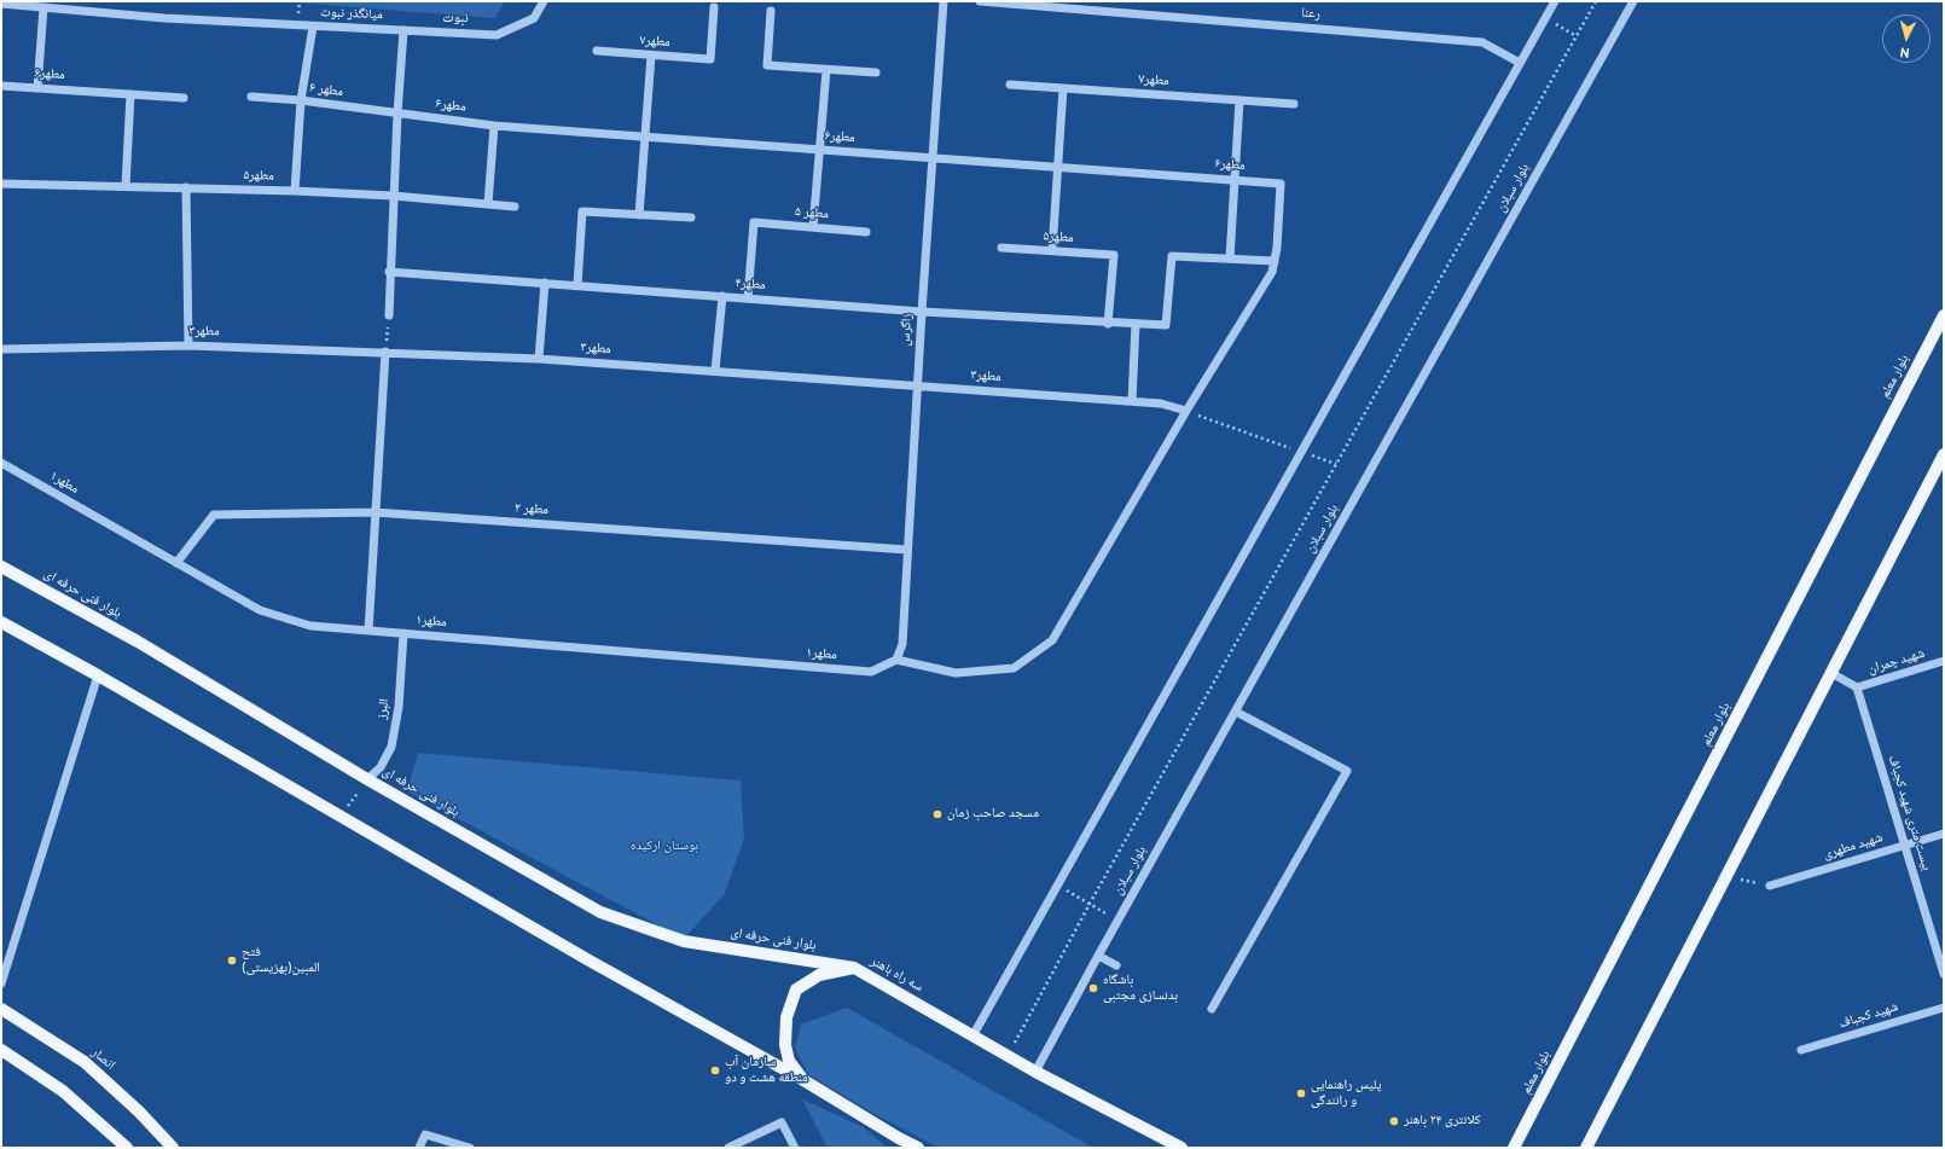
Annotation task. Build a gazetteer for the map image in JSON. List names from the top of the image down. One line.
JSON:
{"streets":{"main road":["بلوار معلم","بلوار فنی حرفه ای","سه راه باهنر","انصار"],"street":["میانگذر نبوت","رعنا","مطهر۷","مطهر۶","مطهر ۶","مطهر۵","بلوار سبلان","مطهر ۵","مطهر۴","زاگرس","مطهر۳","مطهر۱","مطهر ۲","شهید چمران","البرز","بیست متری شهید کجباف","شهید مطهری","شهید کجباف"]},"crossings":[["مطهر۶","مطهر ۶"],["مطهر۶","زاگرس"],["مطهر۵","مطهر۴"],["بلوار سبلان","سه راه باهنر"],["مطهر ۵","مطهر۴"],["مطهر۴","زاگرس"],["زاگرس","مطهر۳"],["زاگرس","مطهر۱"],["زاگرس","مطهر ۲"],["مطهر۱","مطهر ۲"],["مطهر۱","البرز"],["بلوار فنی حرفه ای","البرز"],["بلوار فنی حرفه ای","سه راه باهنر"],["شهید چمران","بیست متری شهید کجباف"],["بیست متری شهید کجباف","شهید مطهری"]],"districts":["نبوت"],"parks":["بوستان ارکیده"],"places":["مسجد صاحب زمان","فتح المبین(بهزیستی)","باشگاه بدنسازی مجتبی","سازمان آب منطقه هشت و دو","پلیس راهنمایی و رانندگی","کلانتری ۲۴ باهنر"],"north":"bottom"}
